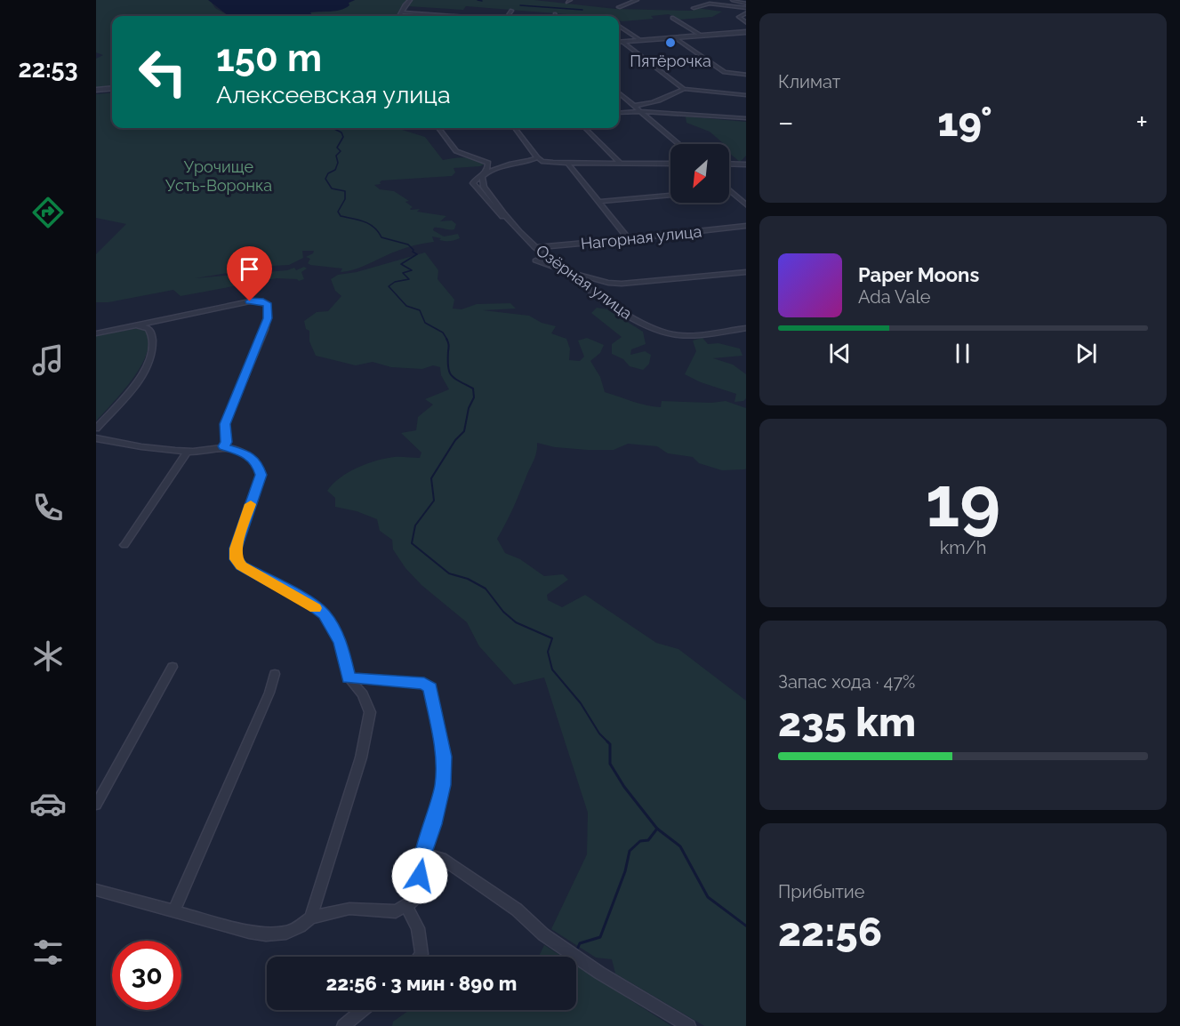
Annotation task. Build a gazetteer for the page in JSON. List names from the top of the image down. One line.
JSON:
{"streets":{"street":["Нагорная улица","Озёрная улица"]},"crossings":[["Нагорная улица","Озёрная улица"]],"parks":["Урочище Усть-Воронка"],"places":["Пятёрочка"],"north":"bottom left","page":{"tabs":"22:53","tile":["Климат",["19","km/h"],["Запас хода · 47%","235 km"],["Прибытие","22:56"]],"turn":["150 m","Алексеевская улица"],"heat":["−","19°","+"],"song":["Paper Moons","Ada Vale"],"limit":"30","trip":"22:56 · 3 мин · 890 m"}}
